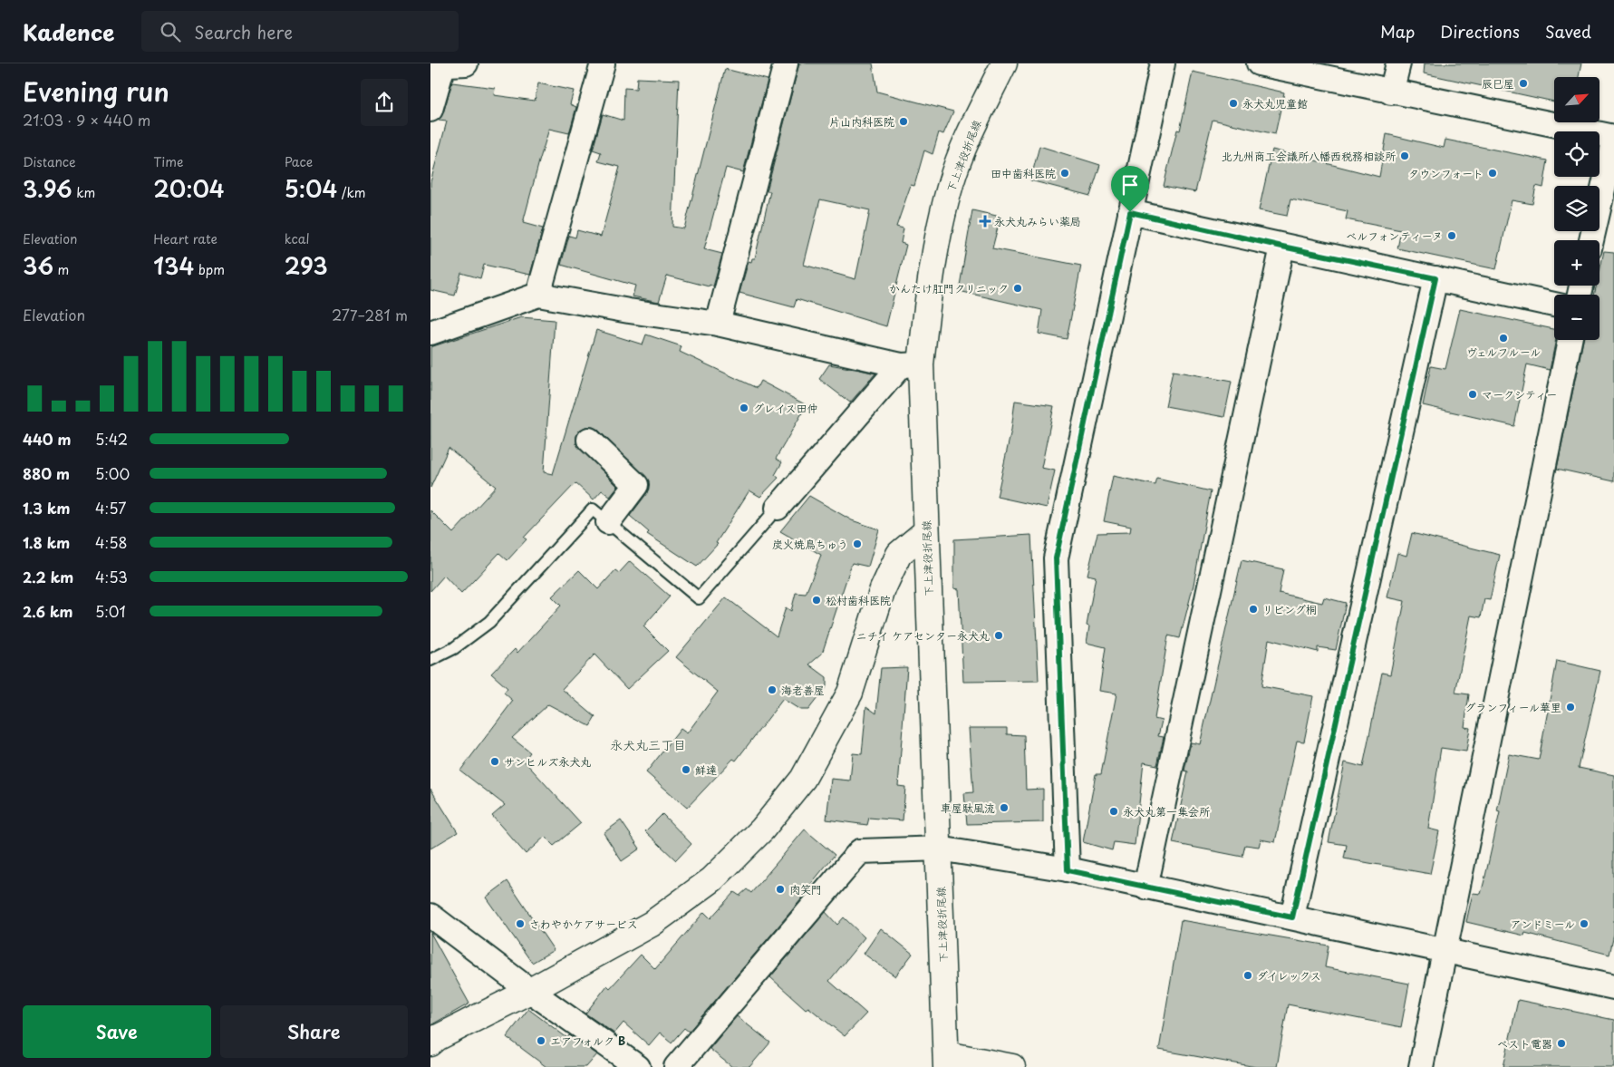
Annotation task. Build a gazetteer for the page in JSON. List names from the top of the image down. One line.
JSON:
{"streets":{"main road":["下上津役折尾線"]},"districts":["永犬丸三丁目"],"places":{"other":["辰巳屋","永犬丸児童館","片山内科医院","北九州商工会議所八幡西税務相談所","田中歯科医院","タウンフォート","ベルフォンティーヌ","かんたけ肛門クリニック","ヴェルフルール","マークシティー","グレイス田仲","炭火焼鳥ちゅう","松村歯科医院","リビング桐","ニチイ ケアセンター永犬丸","海老善屋","グランフィール華里","サンヒルズ永犬丸","鮮達","車屋駄風流","永犬丸第一集会所","肉笑門","さわやかケアサービス","アンドミール","ダイレックス","エアフォルク B","ベスト電器"],"health":["永犬丸みらい薬局"]},"north":"top right","page":{"header":"Kadence","search":"Search here","nav":["Map","Directions","Saved"],"heading":["Evening run","21:03 · 9 × 440 m"],"map_buttons":["+","−"],"stats":[["Distance","3.96 km"],["Time","20:04"],["Pace","5:04 /km"],["Elevation","36 m"],["Heart rate","134 bpm"],["kcal","293"]],"chart":["Elevation","277–281 m"],"list":[{"name":"440 m","note":"5:42"},{"name":"880 m","note":"5:00"},{"name":"1.3 km","note":"4:57"},{"name":"1.8 km","note":"4:58"},{"name":"2.2 km","note":"4:53"},{"name":"2.6 km","note":"5:01"}],"buttons":["Save","Share"]}}
